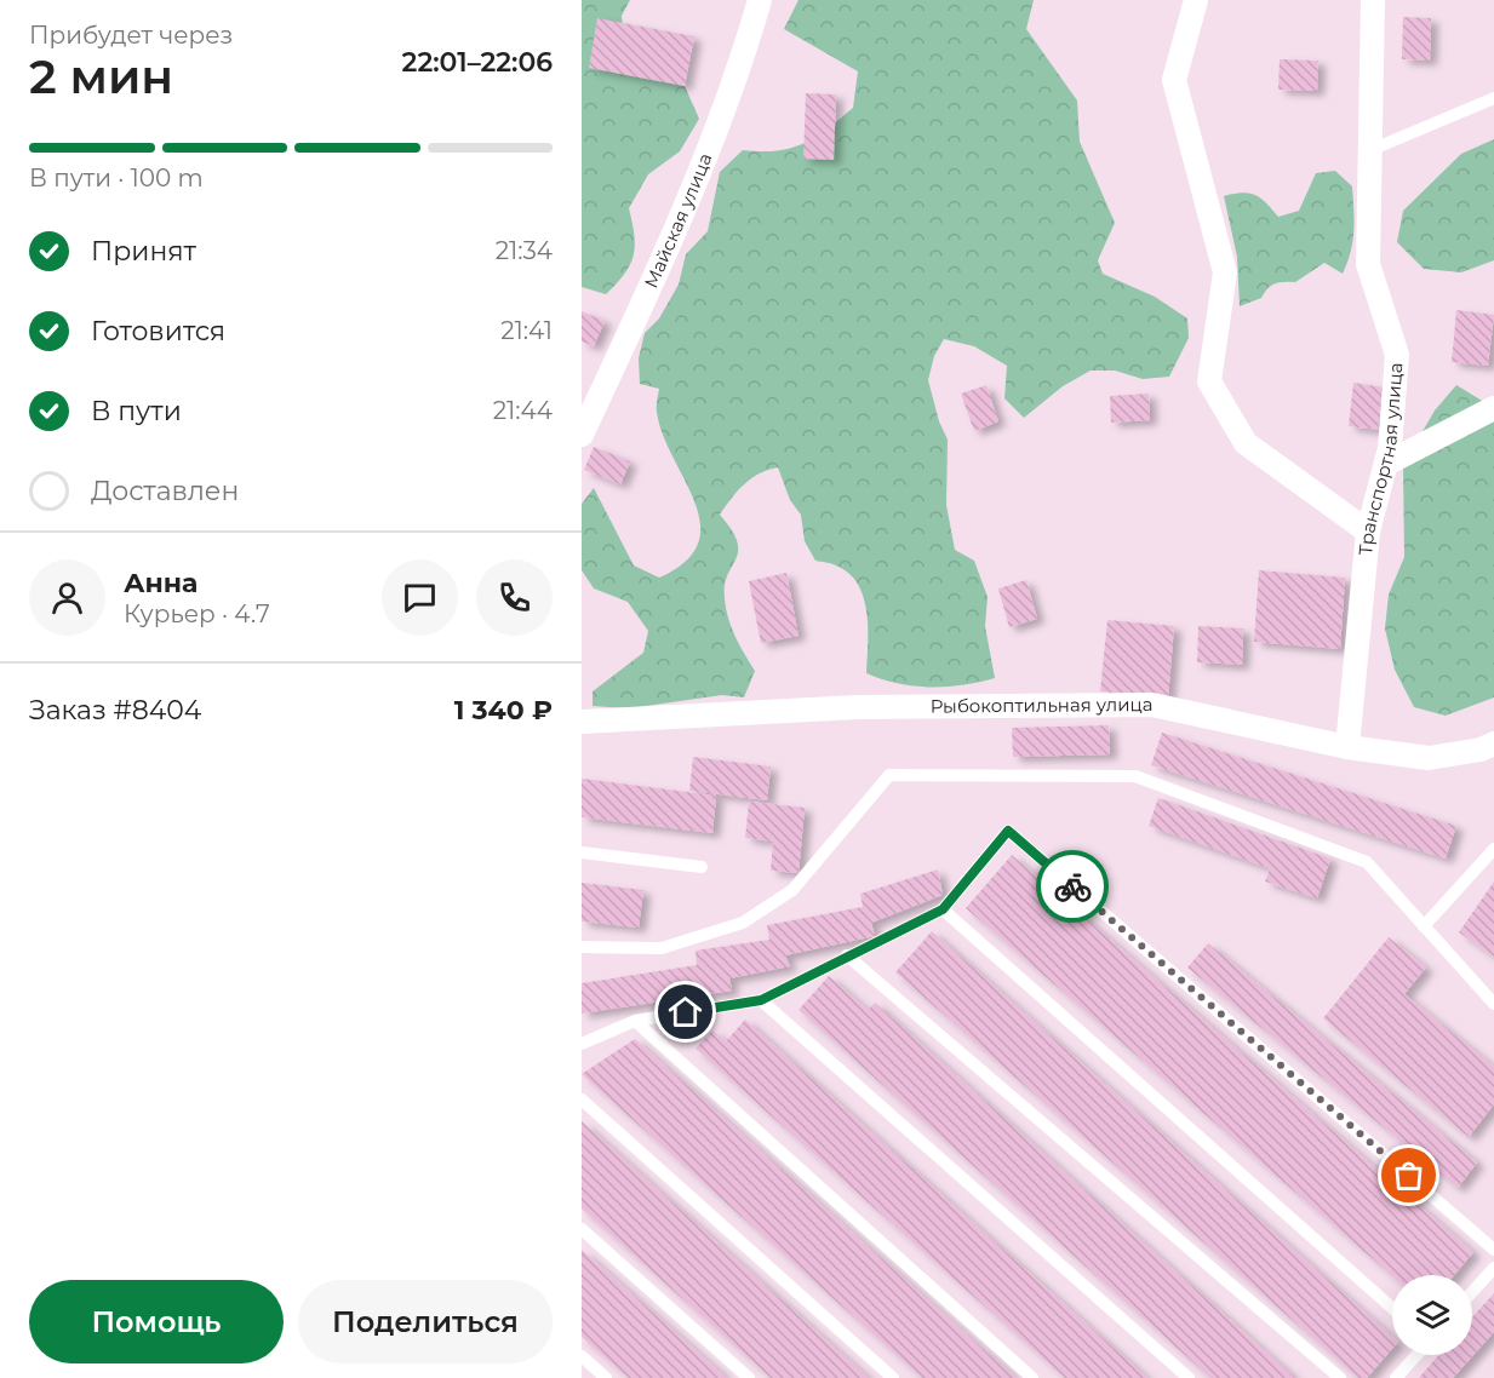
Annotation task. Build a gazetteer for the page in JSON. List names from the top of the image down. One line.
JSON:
{"streets":{"street":["Майская улица","Транспортная улица","Рыбокоптильная улица"]},"crossings":[["Транспортная улица","Рыбокоптильная улица"]],"page":{"heading":["2 мин","Прибудет через","22:01–22:06"],"panel":["Анна","Курьер · 4.7","Заказ #8404","1 340 ₽"],"bar":"В пути · 100 m","list":[["Принят","21:34"],["Готовится","21:41"],["В пути","21:44"],"Доставлен"],"buttons":["Помощь","Поделиться"]}}
